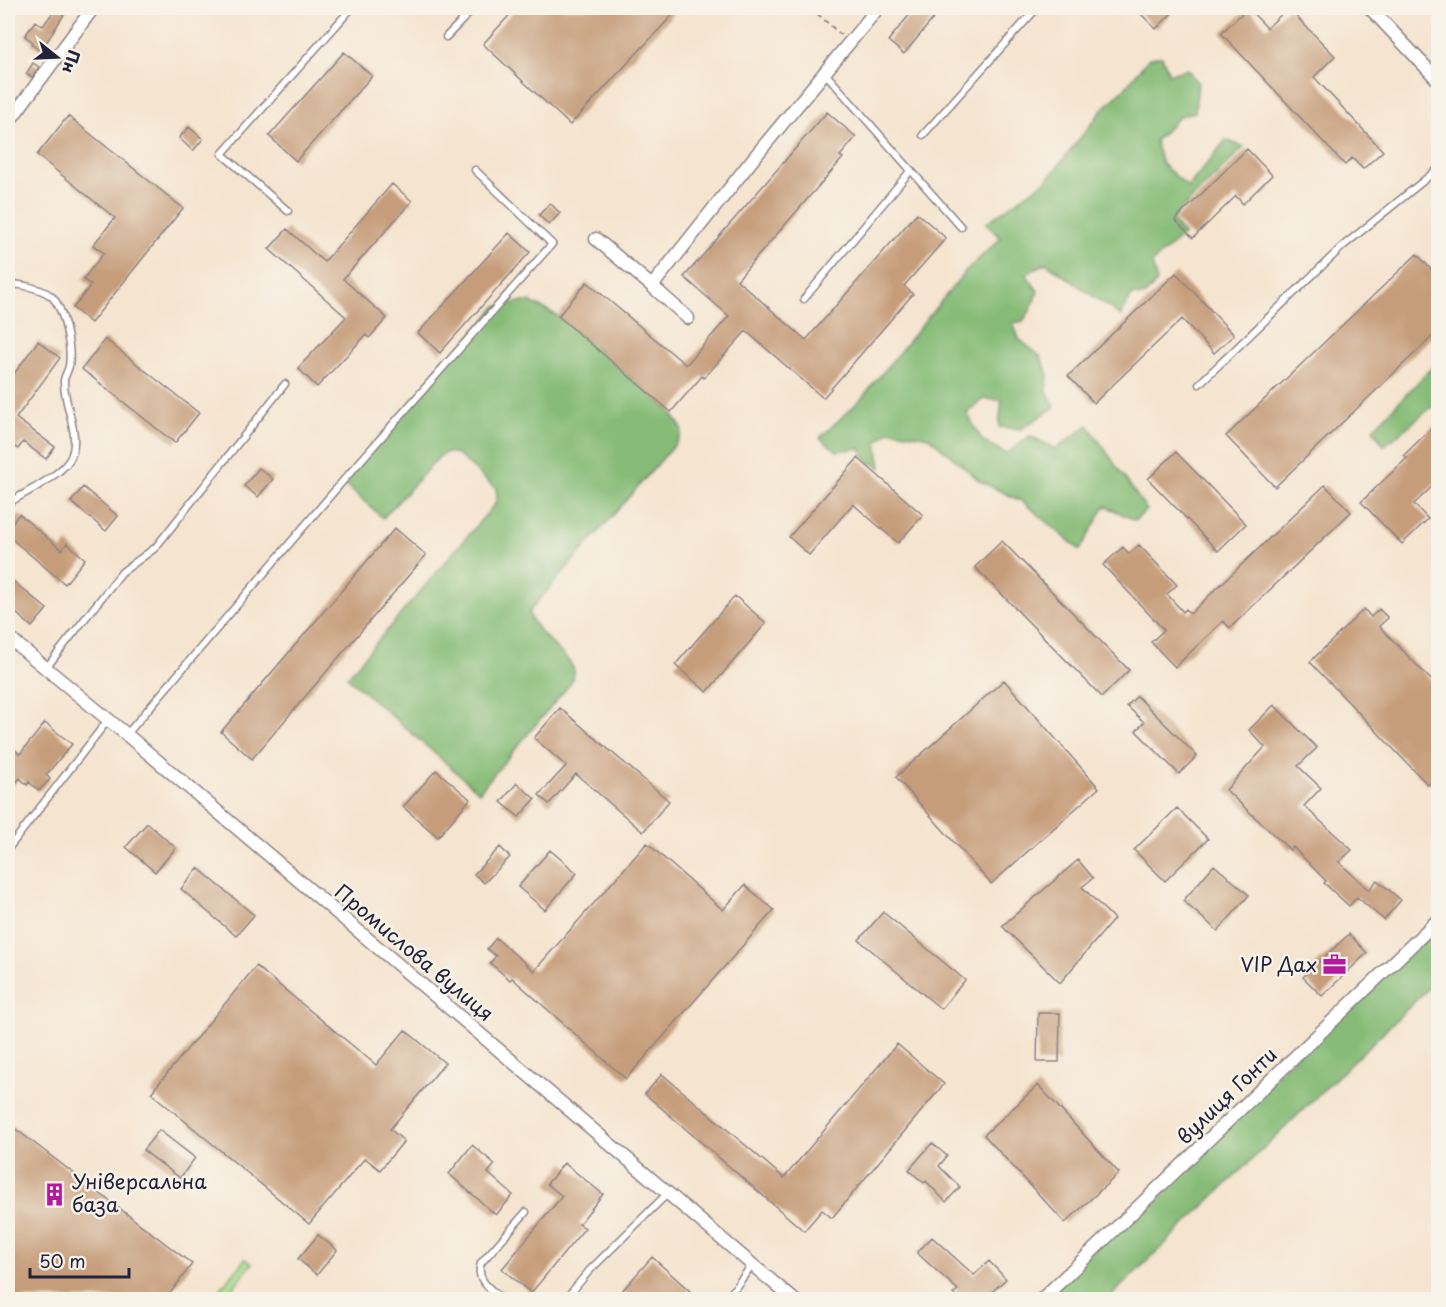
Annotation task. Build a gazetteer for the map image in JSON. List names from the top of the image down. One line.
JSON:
{"streets":{"street":["Промислова вулиця","вулиця Гонти"]},"places":{"office":["VIP Дах"],"building":["Універсальна база"]},"scale_bar":"50 m","north":"right"}
